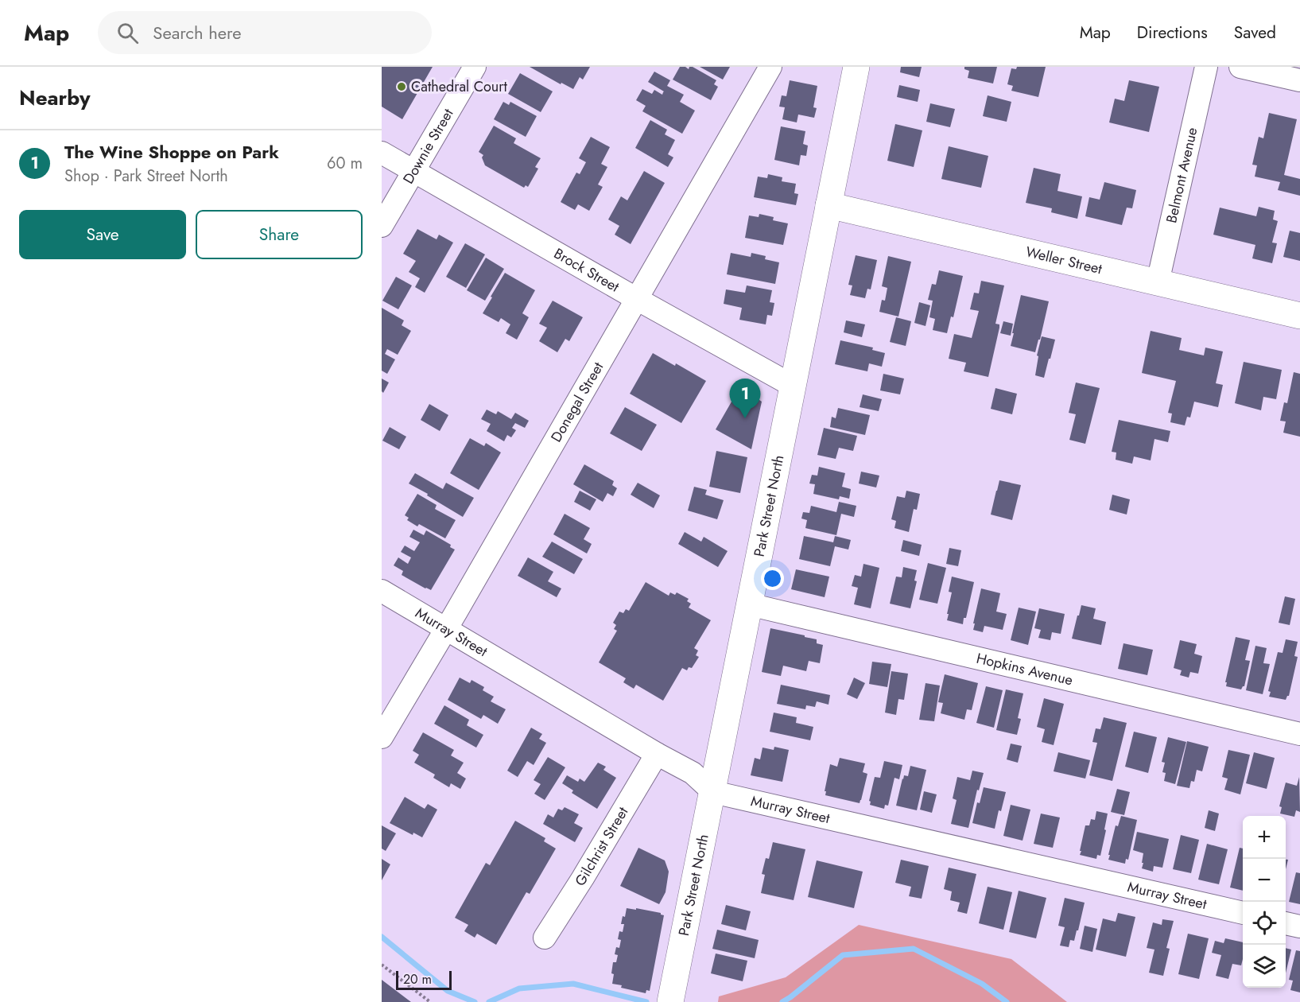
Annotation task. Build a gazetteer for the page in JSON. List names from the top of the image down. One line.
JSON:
{"streets":{"street":["Downie Street","Belmont Avenue","Weller Street","Brock Street","Donegal Street","Park Street North","Murray Street","Hopkins Avenue","Gilchrist Street"]},"crossings":[["Downie Street","Brock Street"],["Belmont Avenue","Weller Street"],["Weller Street","Park Street North"],["Brock Street","Donegal Street"],["Brock Street","Park Street North"],["Donegal Street","Murray Street"],["Park Street North","Murray Street"],["Park Street North","Hopkins Avenue"],["Murray Street","Gilchrist Street"]],"places":["Cathedral Court"],"scale_bar":"20 m","page":{"header":"Map","search":"Search here","nav":["Map","Directions","Saved"],"heading":"Nearby","list":[{"mark":"1","name":"The Wine Shoppe on Park","note":"Shop · Park Street North","value":"60 m"}],"buttons":["Save","Share"],"pins":"1","map_buttons":["+","−"],"scale":"20 m"}}
